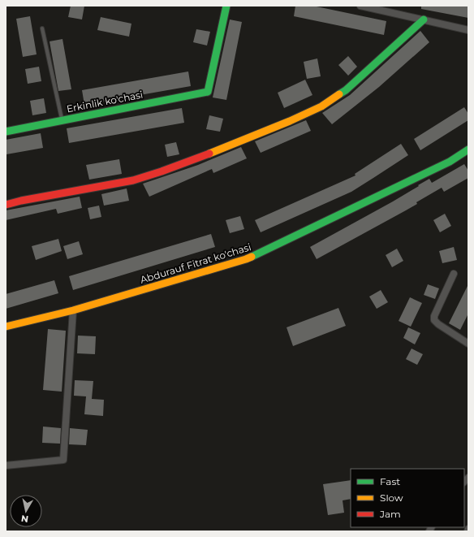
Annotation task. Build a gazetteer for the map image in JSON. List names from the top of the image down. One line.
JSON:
{"streets":{"street":["Erkinlik ko'chasi","Abdurauf Fitrat ko'chasi"]},"legend":["Fast","Slow","Jam"],"north":"bottom"}
